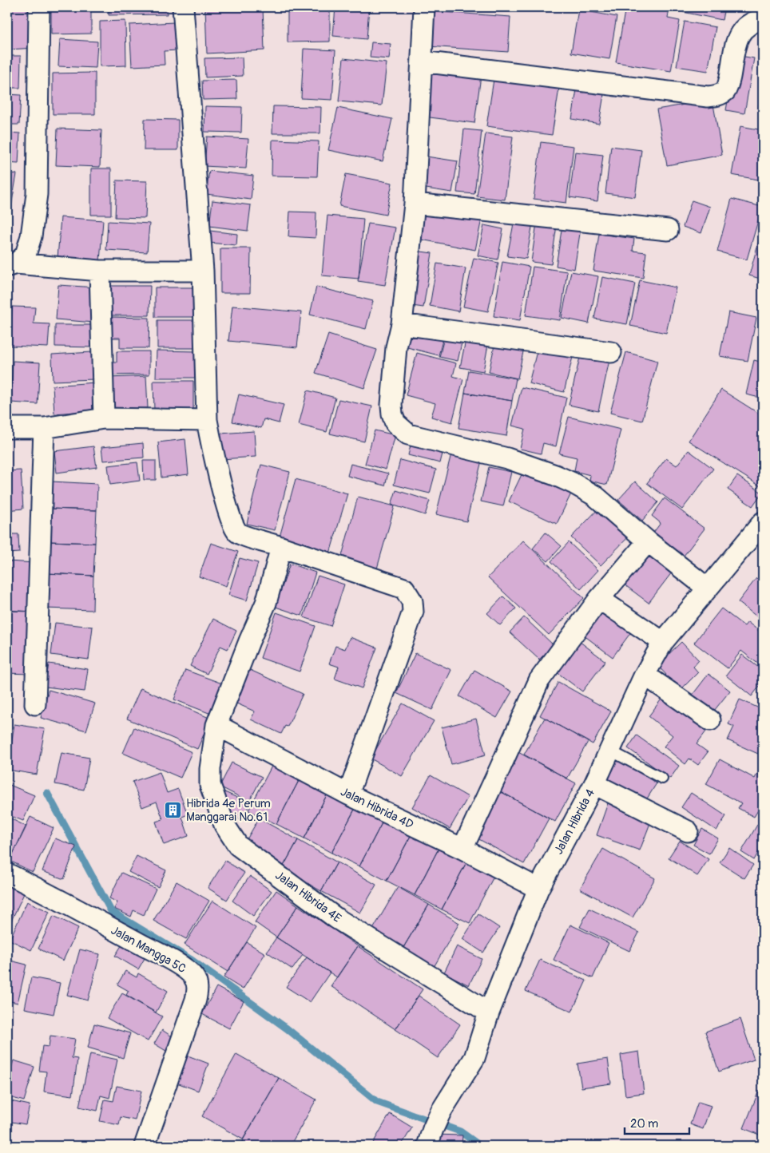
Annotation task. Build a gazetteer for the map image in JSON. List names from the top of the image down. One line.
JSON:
{"streets":{"street":["Jalan Hibrida 4D","Jalan Hibrida 4","Jalan Hibrida 4E","Jalan Mangga 5C"]},"crossings":[["Jalan Hibrida 4D","Jalan Hibrida 4"],["Jalan Hibrida 4D","Jalan Hibrida 4E"],["Jalan Hibrida 4","Jalan Hibrida 4E"]],"places":{"building":["Hibrida 4e Perum Manggarai No.61"]},"scale_bar":"20 m"}
